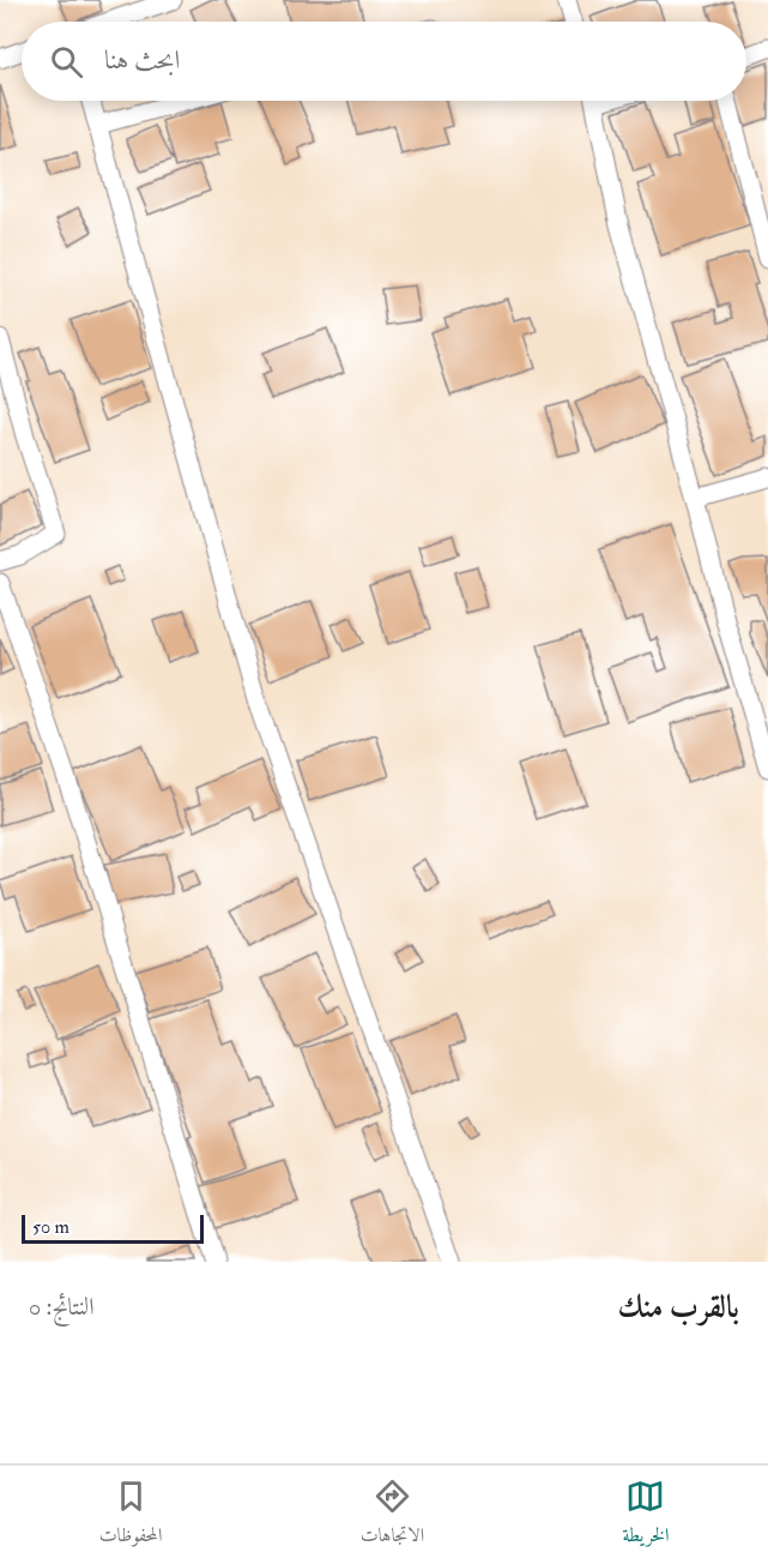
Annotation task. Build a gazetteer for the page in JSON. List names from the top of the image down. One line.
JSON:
{"scale_bar":"50 m","page":{"search":"ابحث هنا","scale":"50 m","heading":["بالقرب منك","النتائج: 0"],"nav":["الخريطة","الاتجاهات","المحفوظات"]}}
